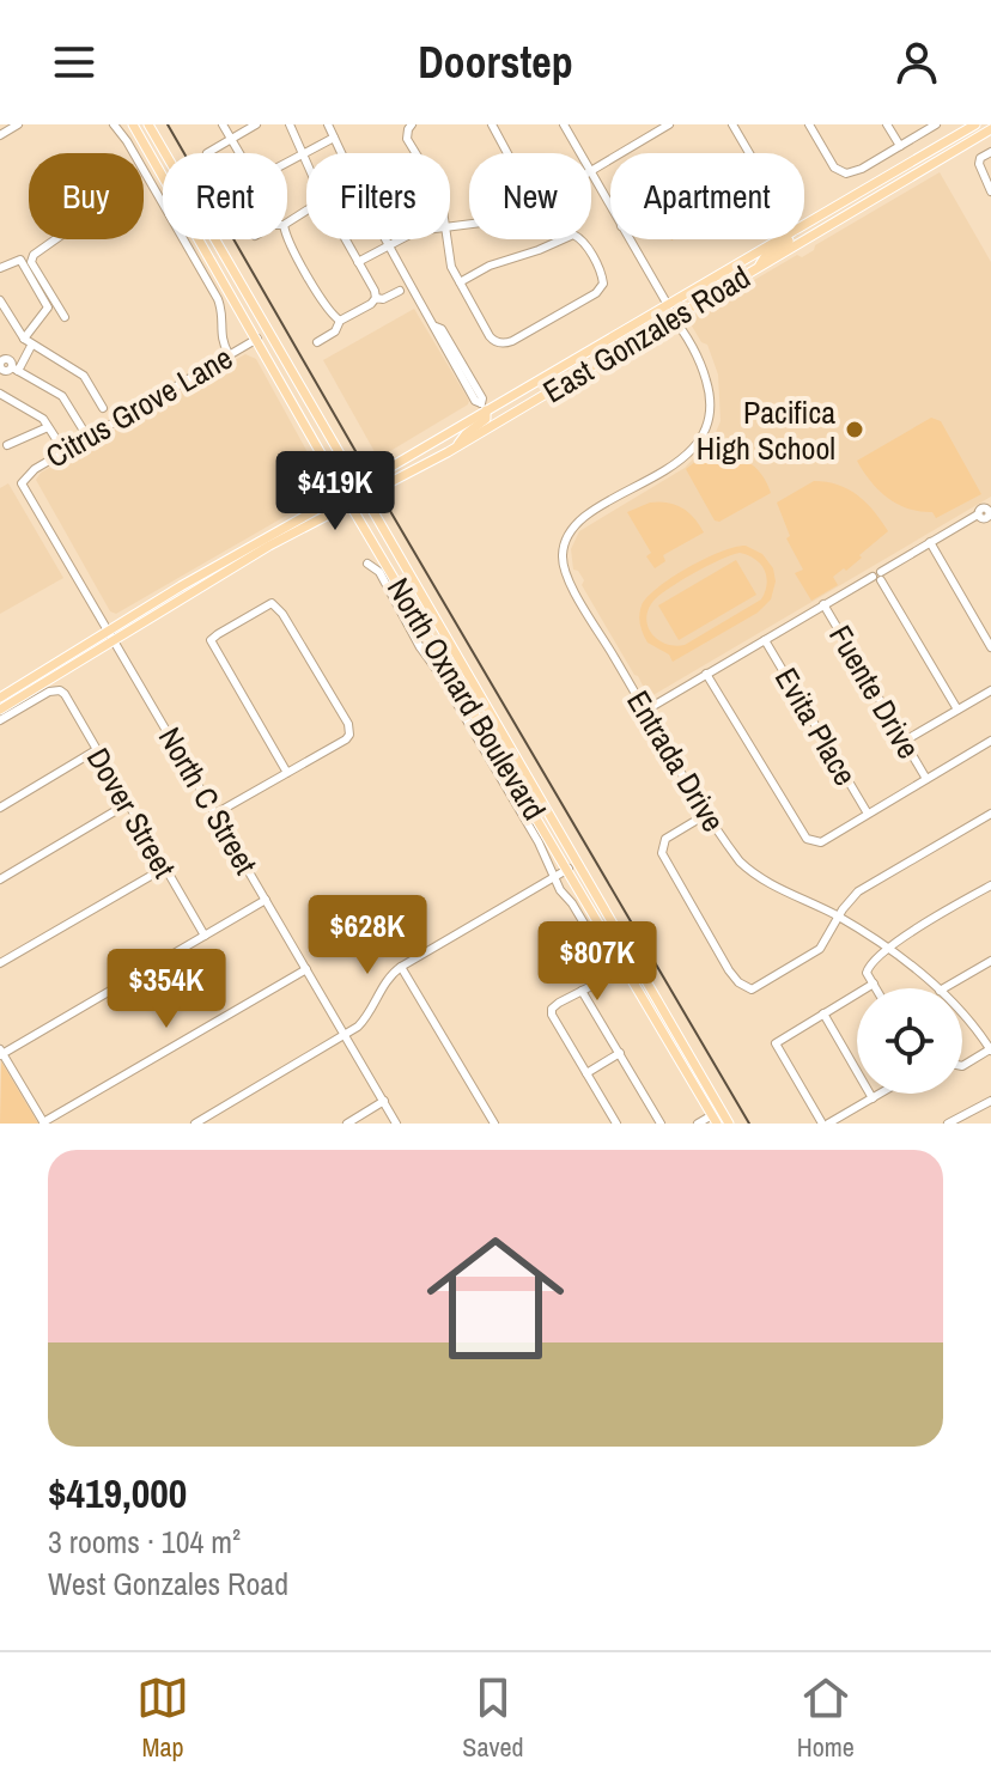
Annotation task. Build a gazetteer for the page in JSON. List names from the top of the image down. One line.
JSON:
{"streets":{"main road":["East Gonzales Road","North Oxnard Boulevard"],"street":["Citrus Grove Lane","Fuente Drive","Evita Place","Entrada Drive","North C Street","Dover Street"]},"crossings":[["East Gonzales Road","North Oxnard Boulevard"],["East Gonzales Road","Entrada Drive"],["Citrus Grove Lane","North Oxnard Boulevard"],["Citrus Grove Lane","North C Street"]],"places":["Pacifica High School"],"page":{"header":"Doorstep","chip":["Buy","Rent","Filters","New","Apartment"],"price":["$419K","$628K","$807K","$354K"],"list":[{"name":"$419,000","note":"3 rooms · 104 m² · West Gonzales Road"}],"tabs":["Map","Saved","Home"]}}
